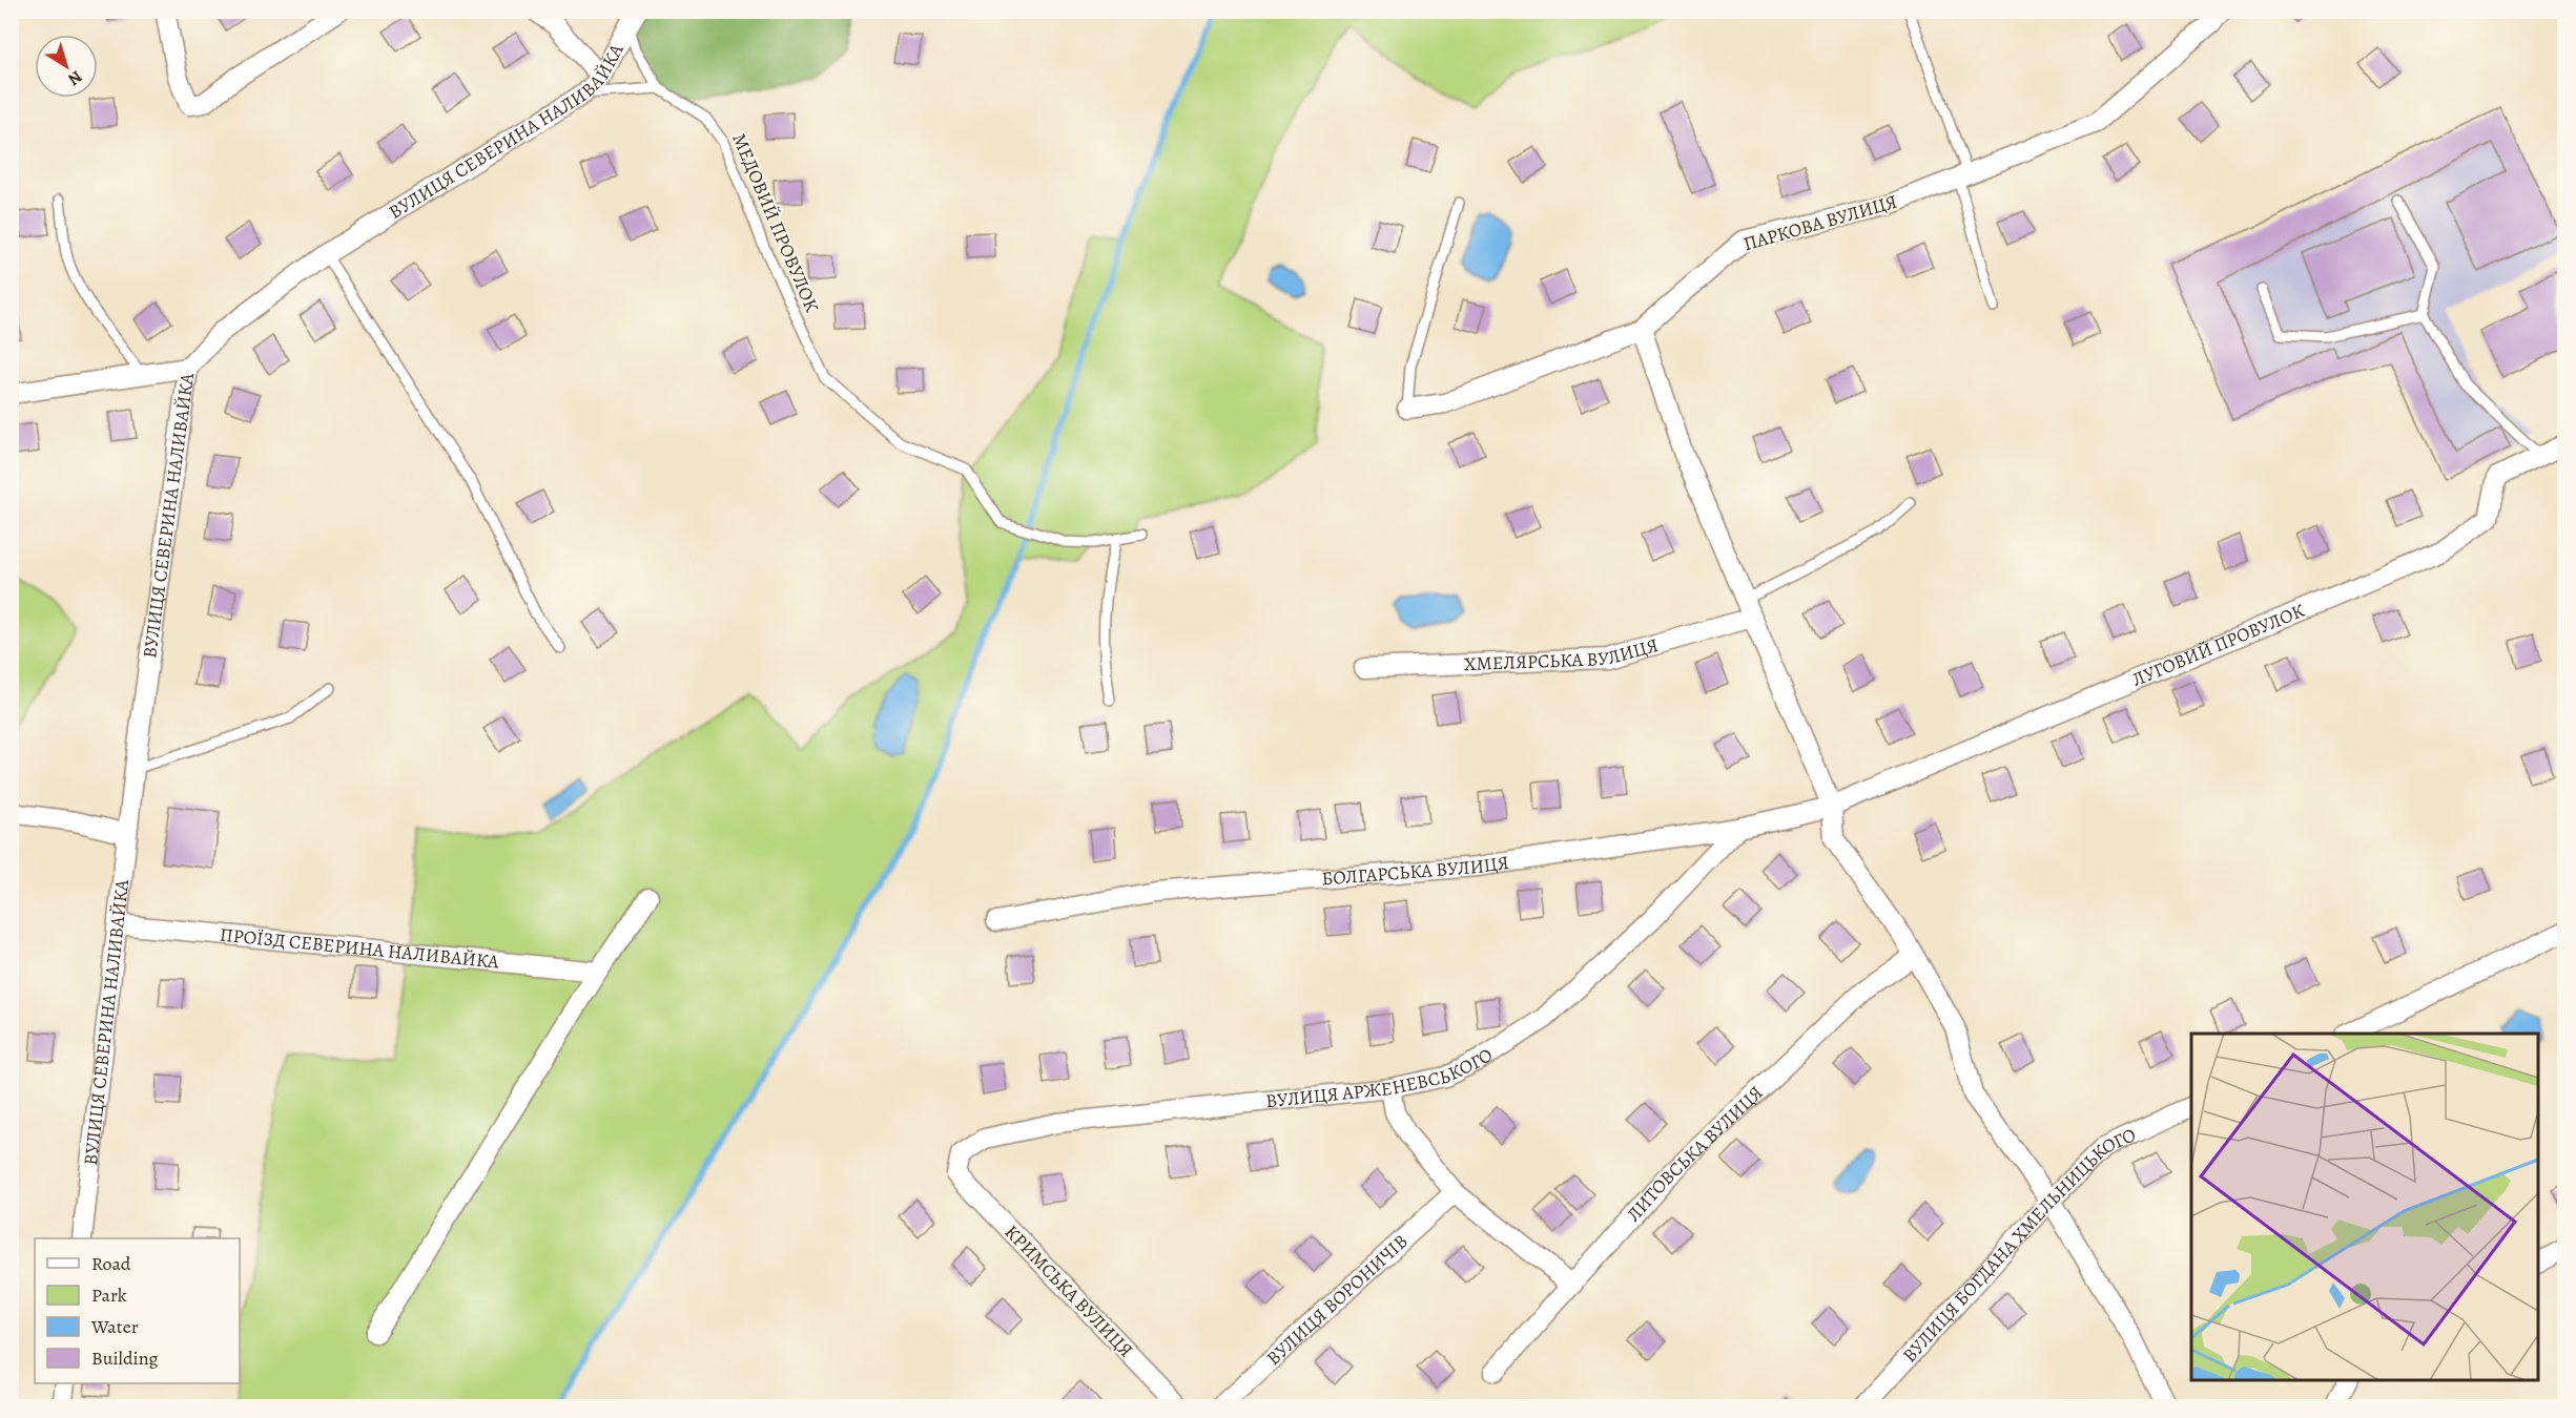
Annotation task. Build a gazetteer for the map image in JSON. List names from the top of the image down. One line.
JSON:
{"streets":{"street":["ВУЛИЦЯ СЕВЕРИНА НАЛИВАЙКА","ПАРКОВА ВУЛИЦЯ","ЛУГОВИЙ ПРОВУЛОК","ХМЕЛЯРСЬКА ВУЛИЦЯ","БОЛГАРСЬКА ВУЛИЦЯ","ПРОЇЗД СЕВЕРИНА НАЛИВАЙКА","ВУЛИЦЯ АРЖЕНЕВСЬКОГО","ЛИТОВСЬКА ВУЛИЦЯ","ВУЛИЦЯ БОГДАНА ХМЕЛЬНИЦЬКОГО","КРИМСЬКА ВУЛИЦЯ","ВУЛИЦЯ ВОРОНИЧІВ"],"lane":["МЕДОВИЙ ПРОВУЛОК"]},"crossings":[["ВУЛИЦЯ СЕВЕРИНА НАЛИВАЙКА","МЕДОВИЙ ПРОВУЛОК"],["ВУЛИЦЯ СЕВЕРИНА НАЛИВАЙКА","ПРОЇЗД СЕВЕРИНА НАЛИВАЙКА"],["ЛУГОВИЙ ПРОВУЛОК","БОЛГАРСЬКА ВУЛИЦЯ"],["БОЛГАРСЬКА ВУЛИЦЯ","ВУЛИЦЯ АРЖЕНЕВСЬКОГО"],["ВУЛИЦЯ АРЖЕНЕВСЬКОГО","КРИМСЬКА ВУЛИЦЯ"]],"legend":["Road","Park","Water","Building"],"north":"bottom right"}
